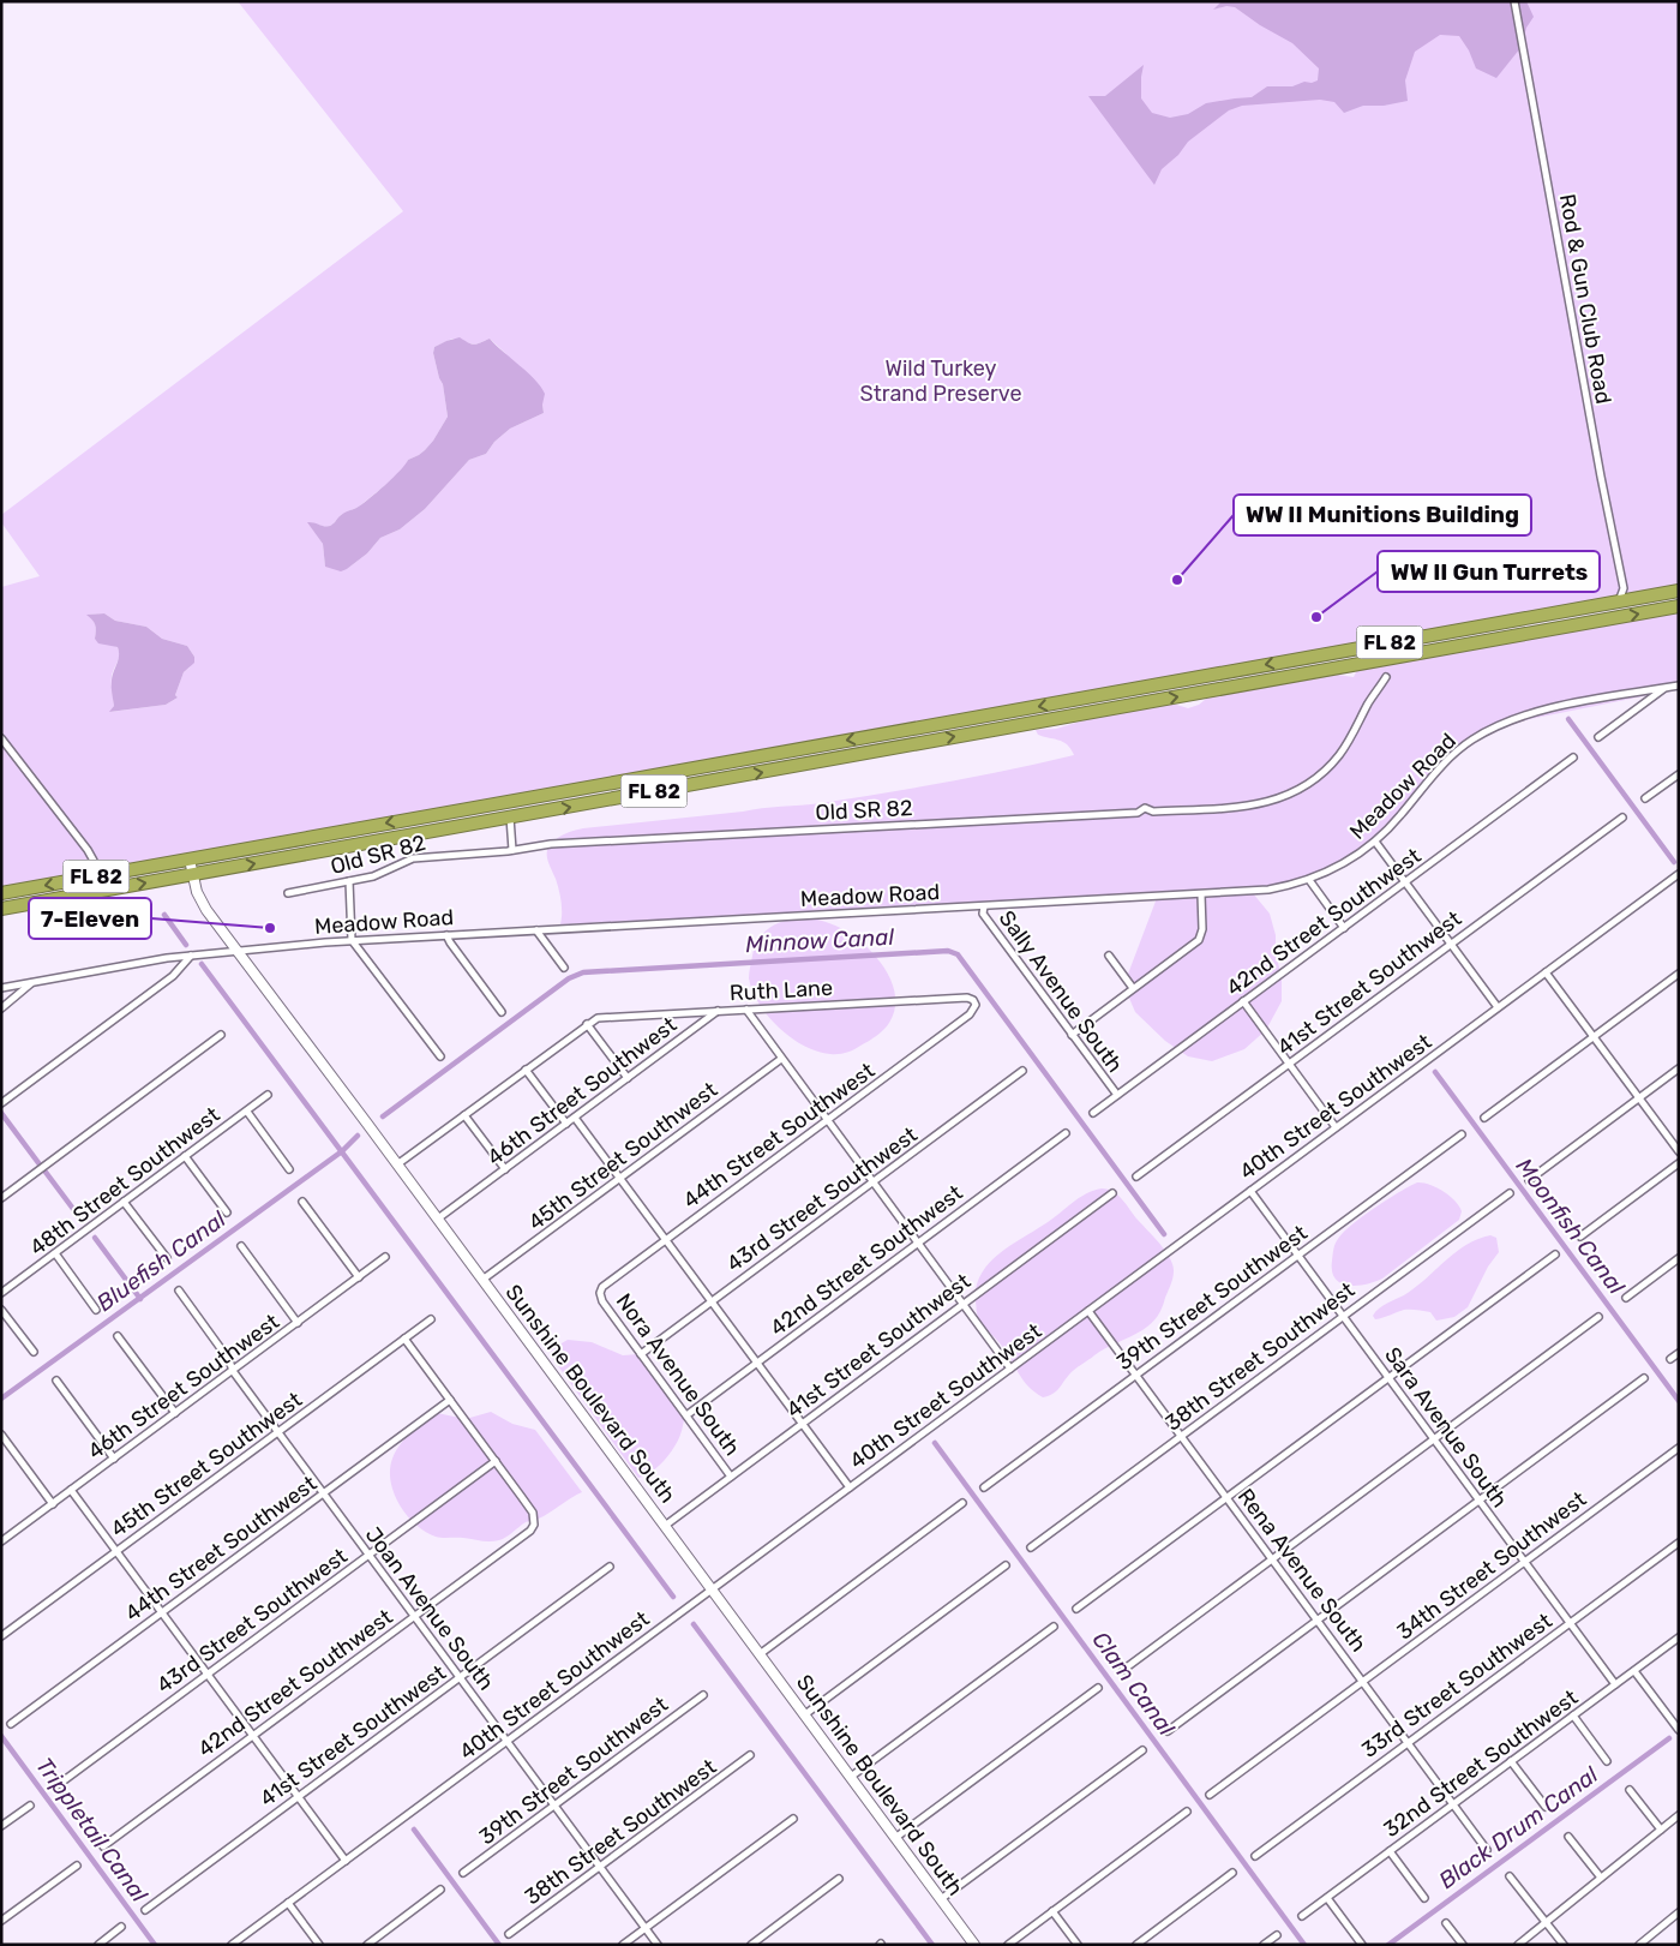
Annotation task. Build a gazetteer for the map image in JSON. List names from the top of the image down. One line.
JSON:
{"streets":{"highway":["FL 82"],"street":["Rod & Gun Club Road","Meadow Road","Old SR 82","42nd Street Southwest","41st Street Southwest","Ruth Lane","Sally Avenue South","46th Street Southwest","40th Street Southwest","44th Street Southwest","45th Street Southwest","48th Street Southwest","43rd Street Southwest","39th Street Southwest","38th Street Southwest","Nora Avenue South","Sunshine Boulevard South","Sara Avenue South","34th Street Southwest","Rena Avenue South","Joan Avenue South","33rd Street Southwest","32nd Street Southwest"]},"crossings":[["Rod & Gun Club Road","FL 82"],["FL 82","Sunshine Boulevard South"],["Meadow Road","Sally Avenue South"],["Meadow Road","Sunshine Boulevard South"],["42nd Street Southwest","Sally Avenue South"],["42nd Street Southwest","43rd Street Southwest"],["42nd Street Southwest","Nora Avenue South"],["42nd Street Southwest","Joan Avenue South"],["41st Street Southwest","Nora Avenue South"],["41st Street Southwest","Sunshine Boulevard South"],["41st Street Southwest","Joan Avenue South"],["Ruth Lane","46th Street Southwest"],["Ruth Lane","44th Street Southwest"],["46th Street Southwest","Sunshine Boulevard South"],["46th Street Southwest","Joan Avenue South"],["40th Street Southwest","Sunshine Boulevard South"],["40th Street Southwest","Sara Avenue South"],["40th Street Southwest","Rena Avenue South"],["40th Street Southwest","Joan Avenue South"],["44th Street Southwest","Nora Avenue South"],["44th Street Southwest","Joan Avenue South"],["45th Street Southwest","Sunshine Boulevard South"],["45th Street Southwest","Joan Avenue South"],["43rd Street Southwest","Nora Avenue South"],["43rd Street Southwest","Joan Avenue South"],["39th Street Southwest","Sara Avenue South"],["39th Street Southwest","Rena Avenue South"],["39th Street Southwest","Joan Avenue South"],["38th Street Southwest","Sara Avenue South"],["38th Street Southwest","Rena Avenue South"],["38th Street Southwest","Joan Avenue South"],["Sara Avenue South","34th Street Southwest"],["Sara Avenue South","33rd Street Southwest"],["Sara Avenue South","32nd Street Southwest"],["34th Street Southwest","Rena Avenue South"],["Rena Avenue South","33rd Street Southwest"],["Rena Avenue South","32nd Street Southwest"]],"water":["Minnow Canal","Moonfish Canal","Bluefish Canal","Clam Canal","Black Drum Canal","Trippletail Canal"],"parks":["Wild Turkey Strand Preserve"],"places":["WW II Munitions Building","WW II Gun Turrets","7-Eleven"]}
